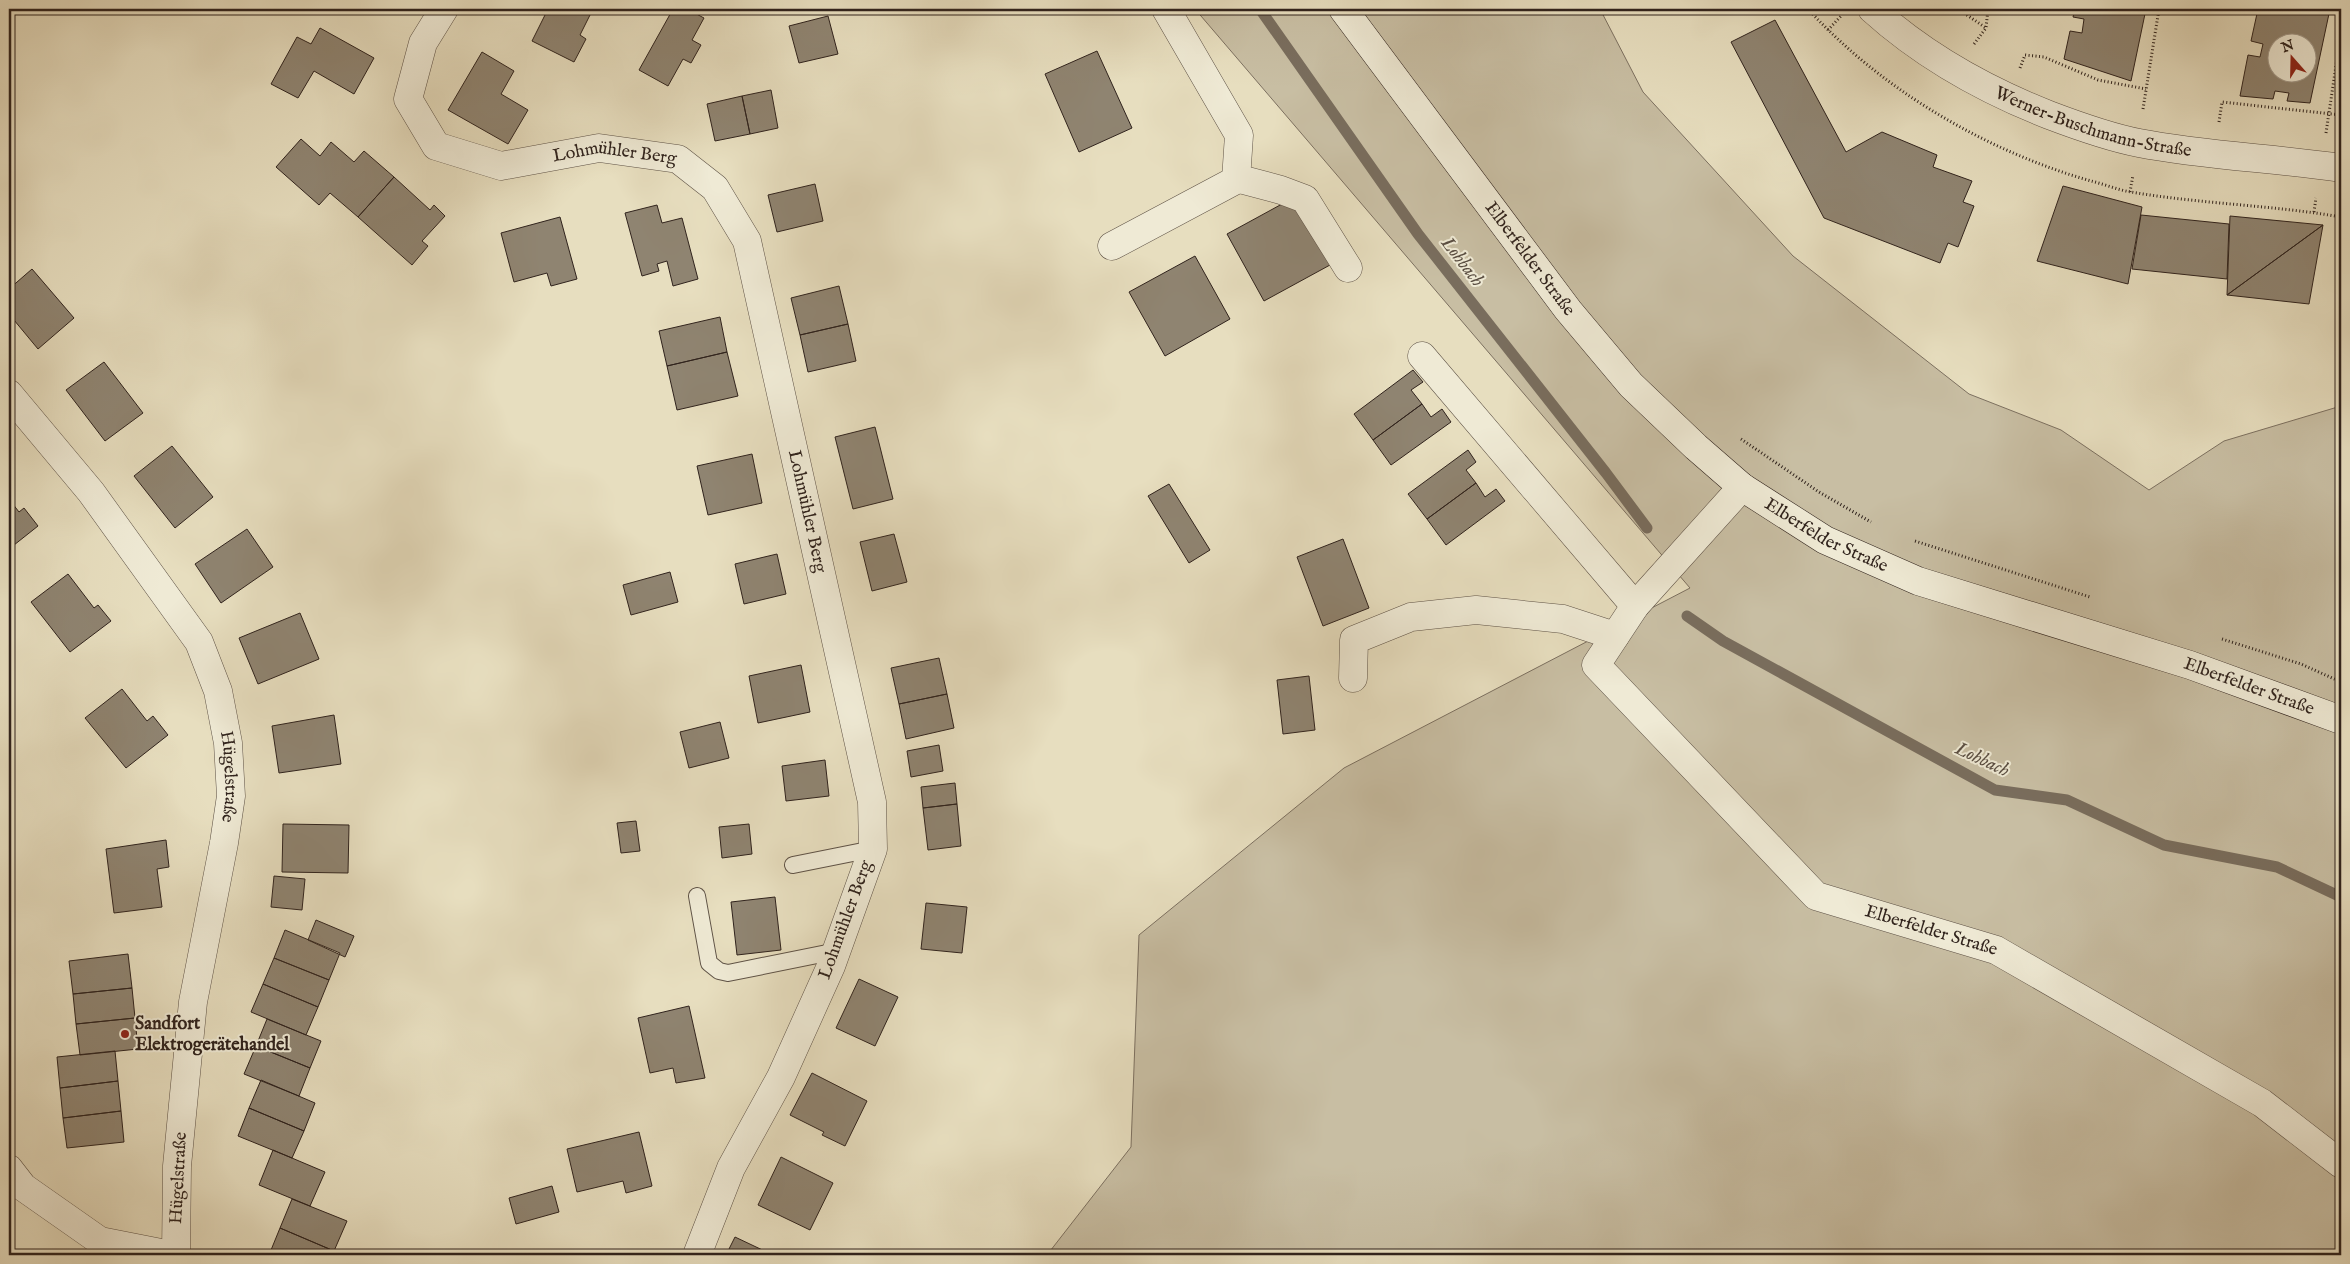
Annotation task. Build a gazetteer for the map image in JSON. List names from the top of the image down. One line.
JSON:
{"streets":{"street":["Werner-Buschmann-Straße","Lohmühler Berg","Elberfelder Straße","Hügelstraße"]},"water":["Lohbach"],"places":["Sandfort Elektrogerätehandel"],"north":"top"}
